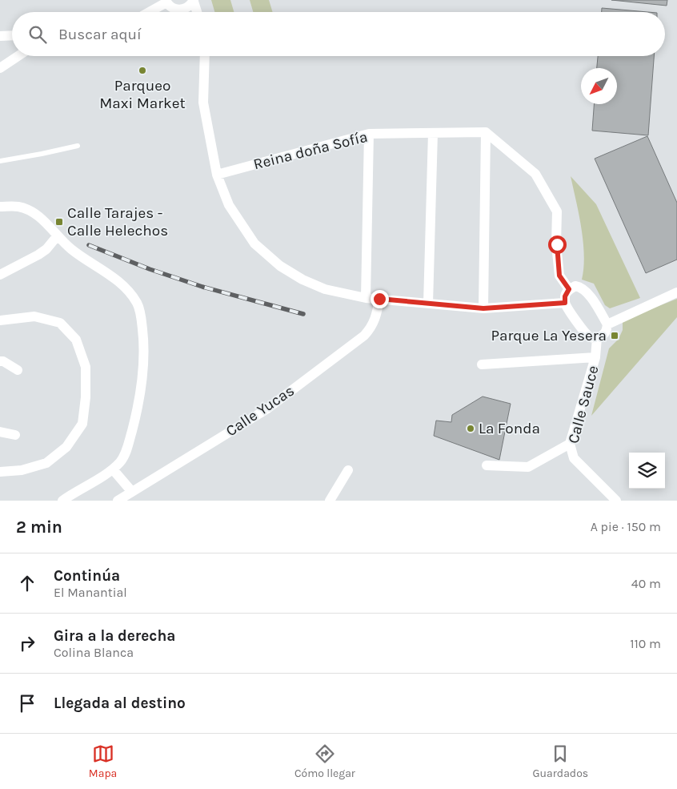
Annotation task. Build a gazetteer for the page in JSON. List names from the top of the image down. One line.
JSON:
{"streets":{"street":["Reina doña Sofía","Calle Sauce","Calle Yucas"]},"places":{"other":["Parqueo Maxi Market","La Fonda"],"transit":["Calle Tarajes - Calle Helechos","Parque La Yesera"]},"north":"bottom left","page":{"search":"Buscar aquí","heading":["2 min","A pie · 150 m"],"list":[["Continúa","El Manantial","40 m"],["Gira a la derecha","Colina Blanca","110 m"],"Llegada al destino"],"nav":["Mapa","Cómo llegar","Guardados"]}}
